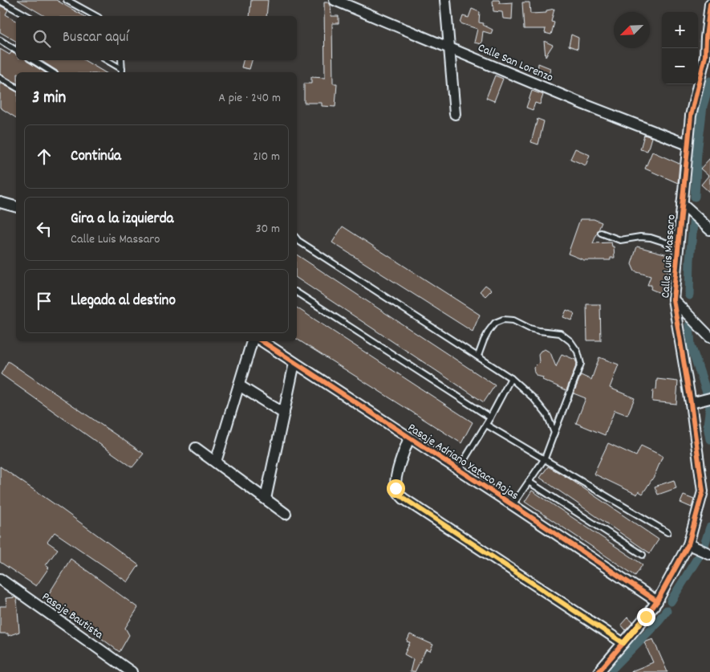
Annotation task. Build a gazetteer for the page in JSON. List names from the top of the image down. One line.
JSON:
{"streets":{"street":["Calle San Lorenzo","Calle Luis Massaro","Pasaje Adriano Yataco Rojas","Pasaje Bautista"]},"crossings":[["Calle San Lorenzo","Calle Luis Massaro"],["Calle Luis Massaro","Pasaje Adriano Yataco Rojas"]],"north":"bottom left","page":{"map_buttons":["+","−"],"search":"Buscar aquí","heading":["3 min","A pie · 240 m"],"list":[["Continúa","210 m"],["Gira a la izquierda","Calle Luis Massaro","30 m"],"Llegada al destino"]}}
